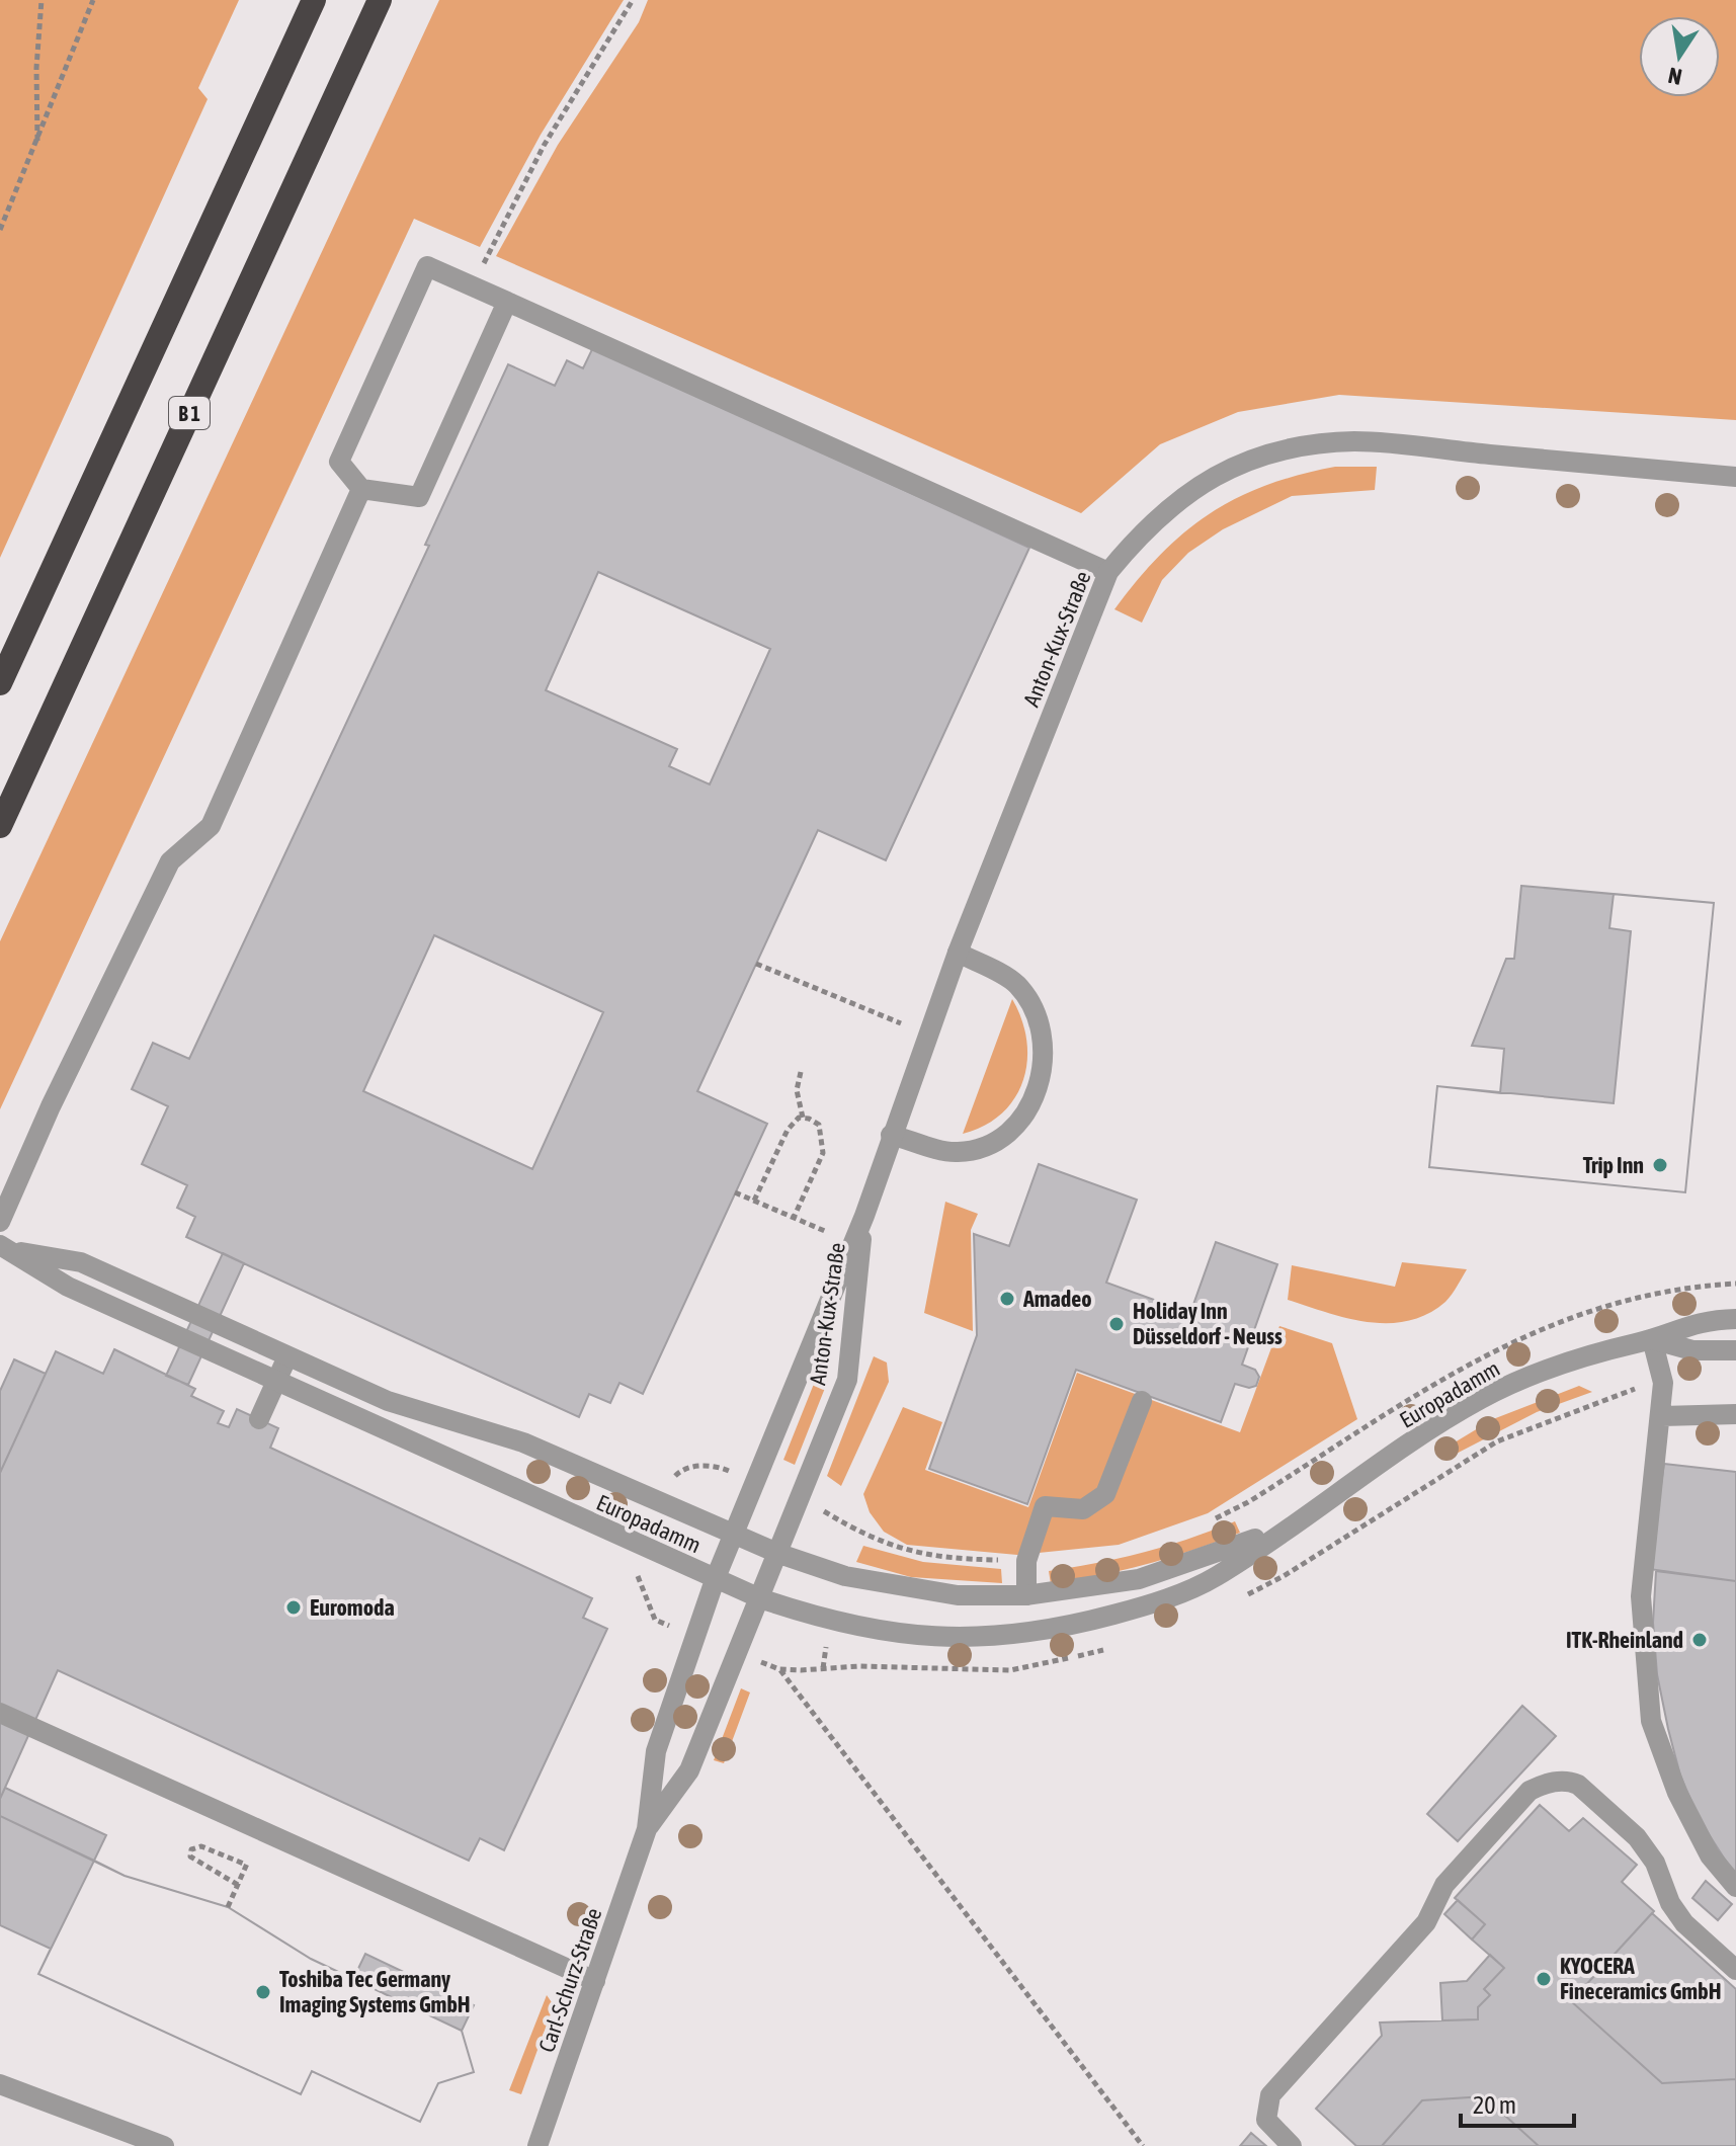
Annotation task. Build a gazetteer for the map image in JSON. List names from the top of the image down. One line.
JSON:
{"streets":{"highway":["B 1"],"street":["Anton-Kux-Straße","Europadamm","Carl-Schurz-Straße"]},"crossings":[["Anton-Kux-Straße","Europadamm"],["Anton-Kux-Straße","Carl-Schurz-Straße"],["Europadamm","Carl-Schurz-Straße"]],"places":["Trip Inn","Amadeo","Holiday Inn Düsseldorf - Neuss","Euromoda","ITK-Rheinland","KYOCERA Fineceramics GmbH","Toshiba Tec Germany Imaging Systems GmbH"],"scale_bar":"20 m","north":"bottom"}
